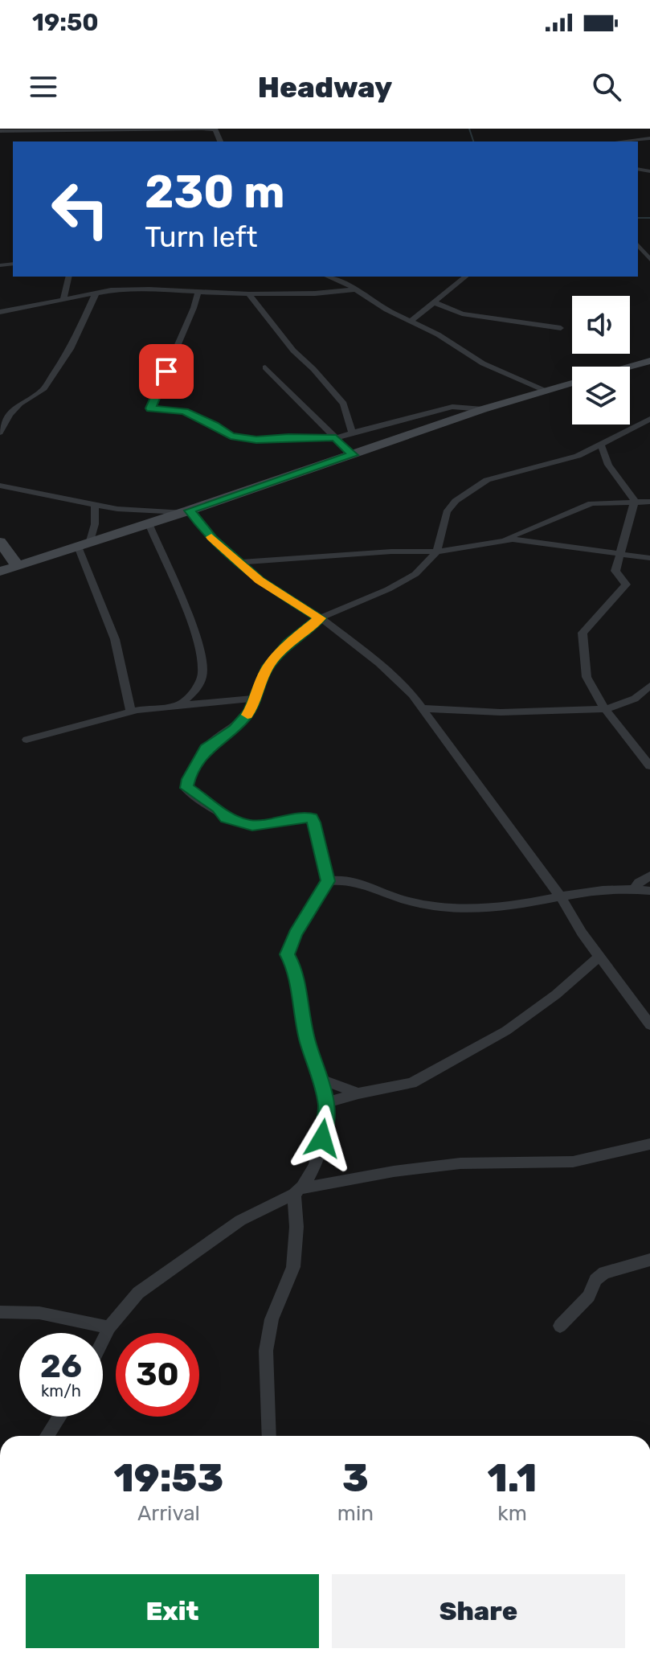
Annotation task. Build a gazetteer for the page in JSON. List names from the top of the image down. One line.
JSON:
{"page":{"status":"19:50","header":"Headway","turn":["230 m","Turn left"],"speed":"26 km/h","limit":"30","eta":["19:53","Arrival","3","min","1.1","km"],"buttons":["Exit","Share"]}}
